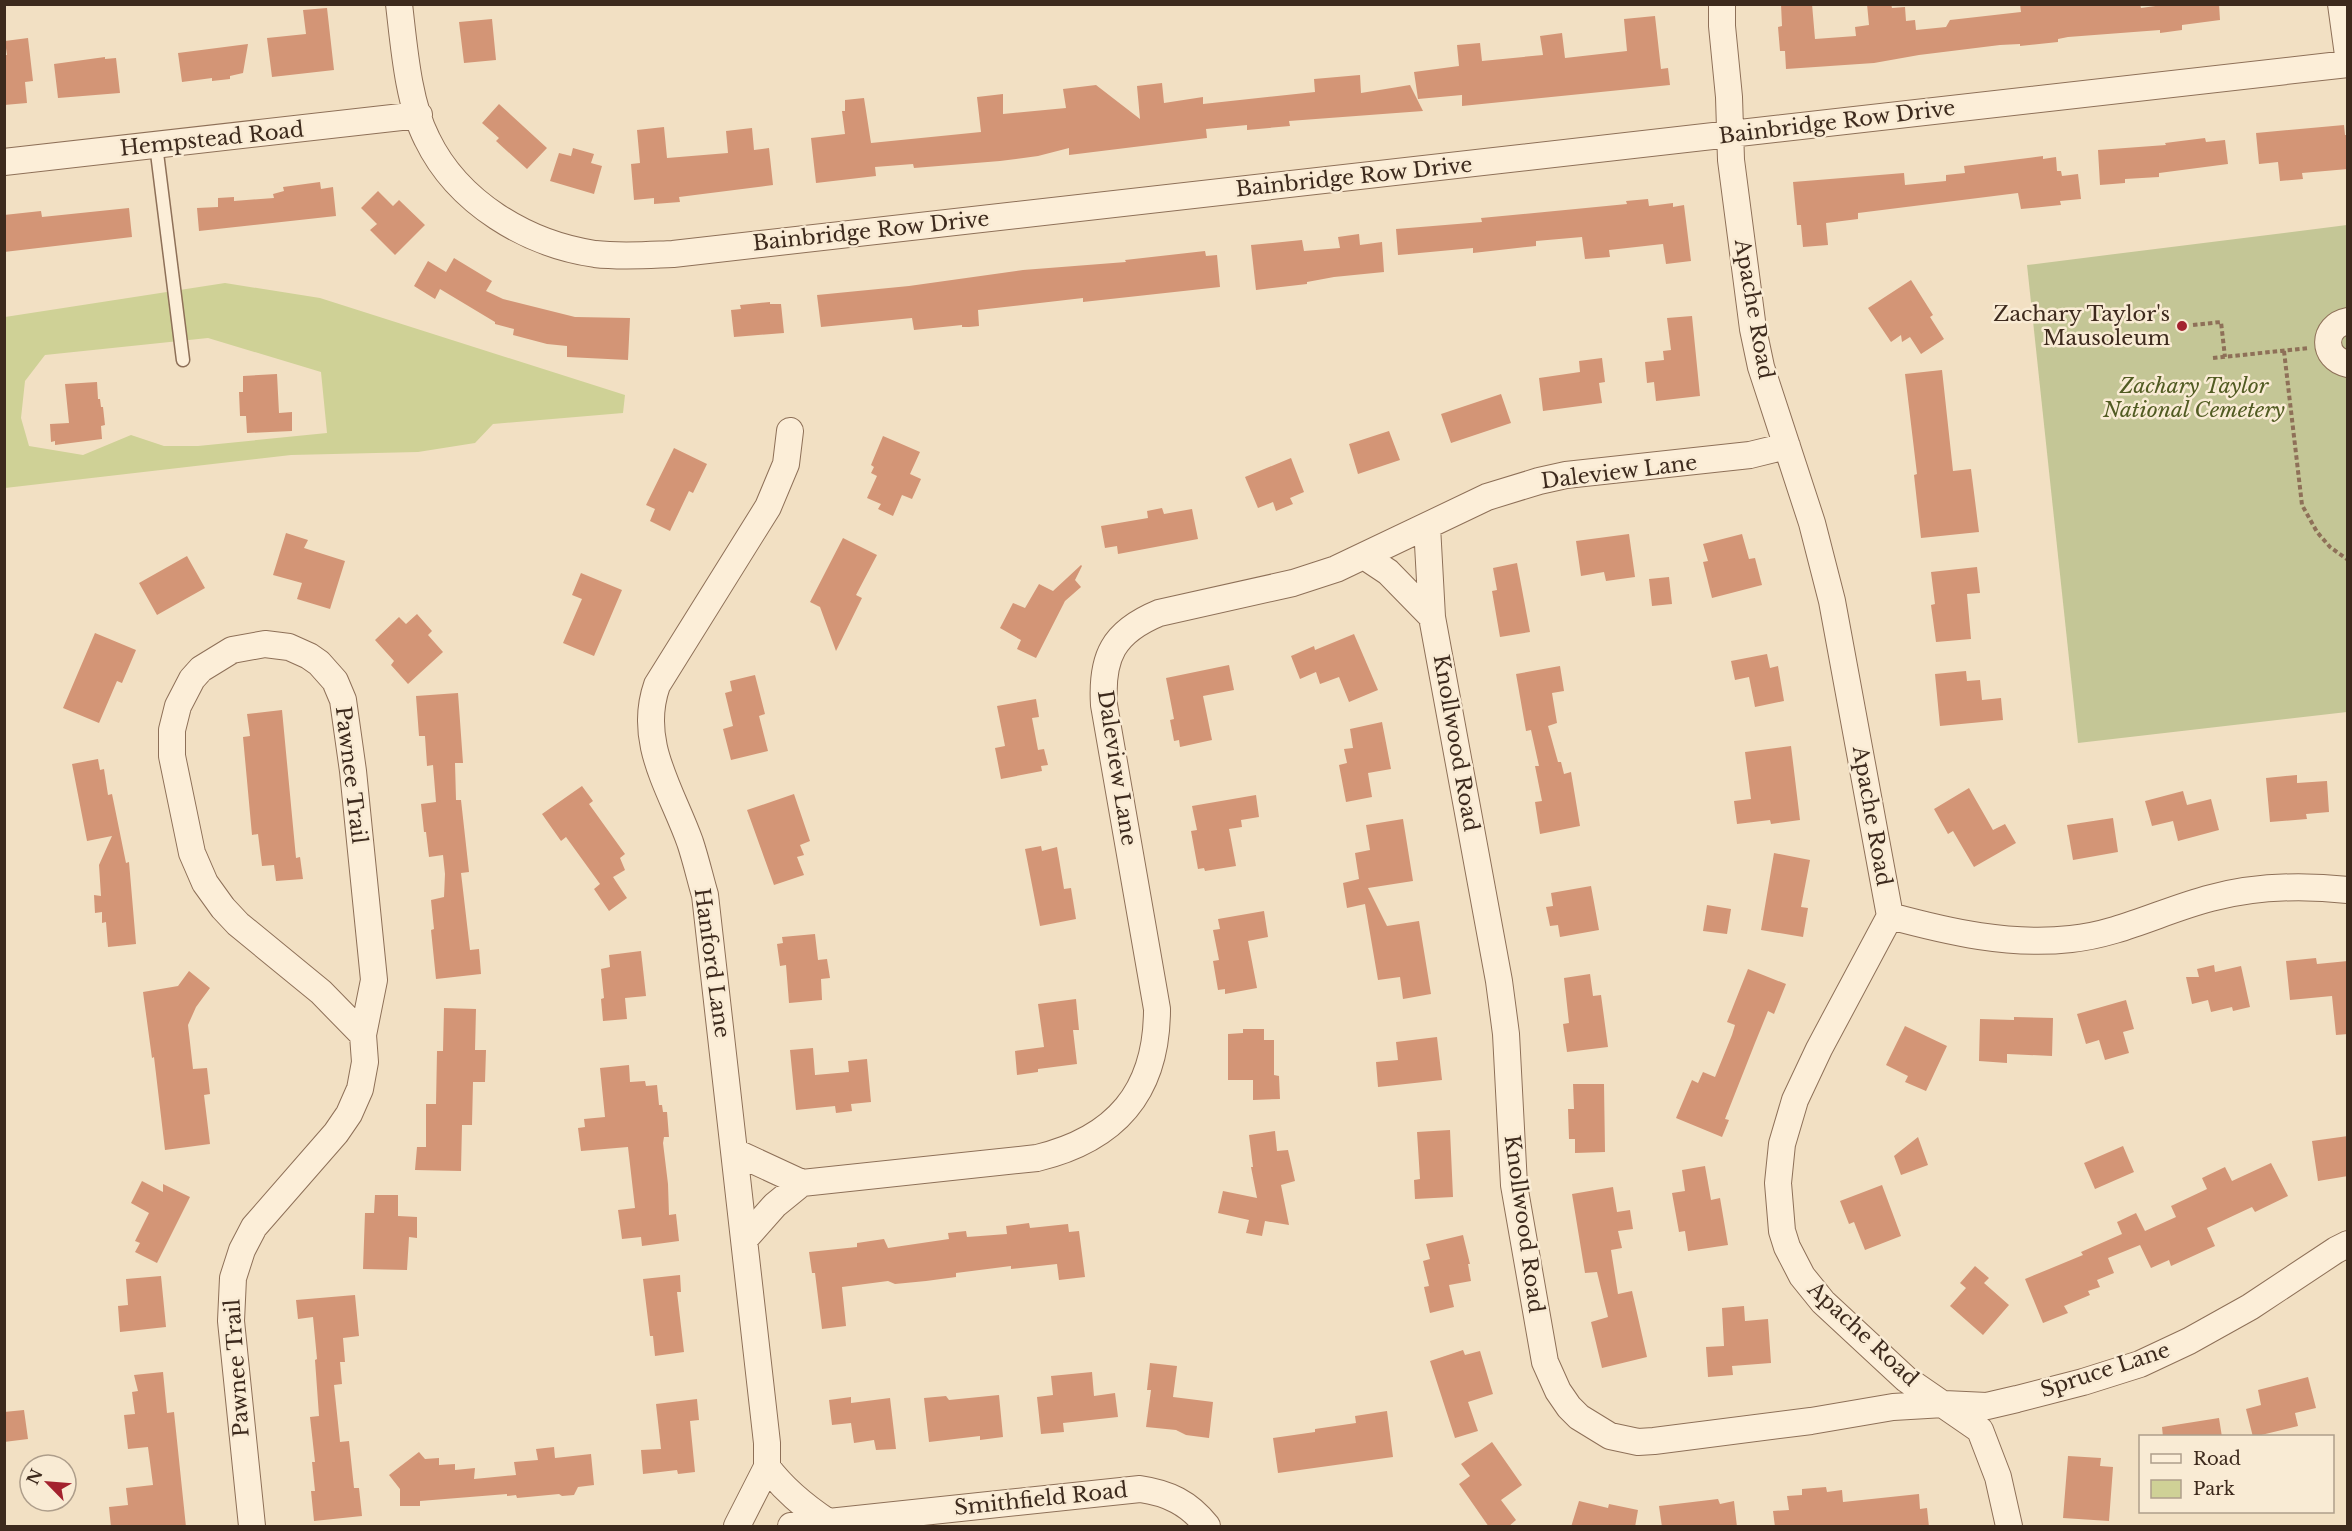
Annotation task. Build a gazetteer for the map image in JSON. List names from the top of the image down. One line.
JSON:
{"streets":{"street":["Bainbridge Row Drive","Hempstead Road","Apache Road","Daleview Lane","Knollwood Road","Pawnee Trail","Hanford Lane","Spruce Lane","Smithfield Road"]},"crossings":[["Bainbridge Row Drive","Hempstead Road"],["Bainbridge Row Drive","Apache Road"],["Apache Road","Daleview Lane"],["Apache Road","Knollwood Road"],["Apache Road","Spruce Lane"],["Daleview Lane","Knollwood Road"],["Knollwood Road","Spruce Lane"]],"parks":["Zachary Taylor National Cemetery"],"places":["Zachary Taylor's Mausoleum"],"legend":["Road","Park"],"north":"top left"}
